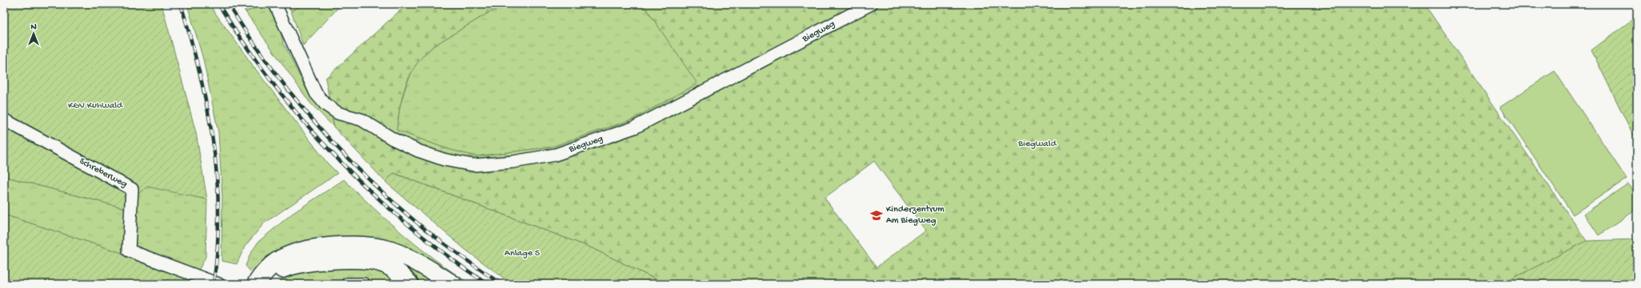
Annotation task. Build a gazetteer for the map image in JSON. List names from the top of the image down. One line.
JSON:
{"streets":{"street":["Biegweg","Schreberweg"]},"parks":["KGV Kuhwald","Biegwald","Anlage 5"],"places":{"school or university":["Kinderzentrum Am Biegweg"]},"north":"top"}
